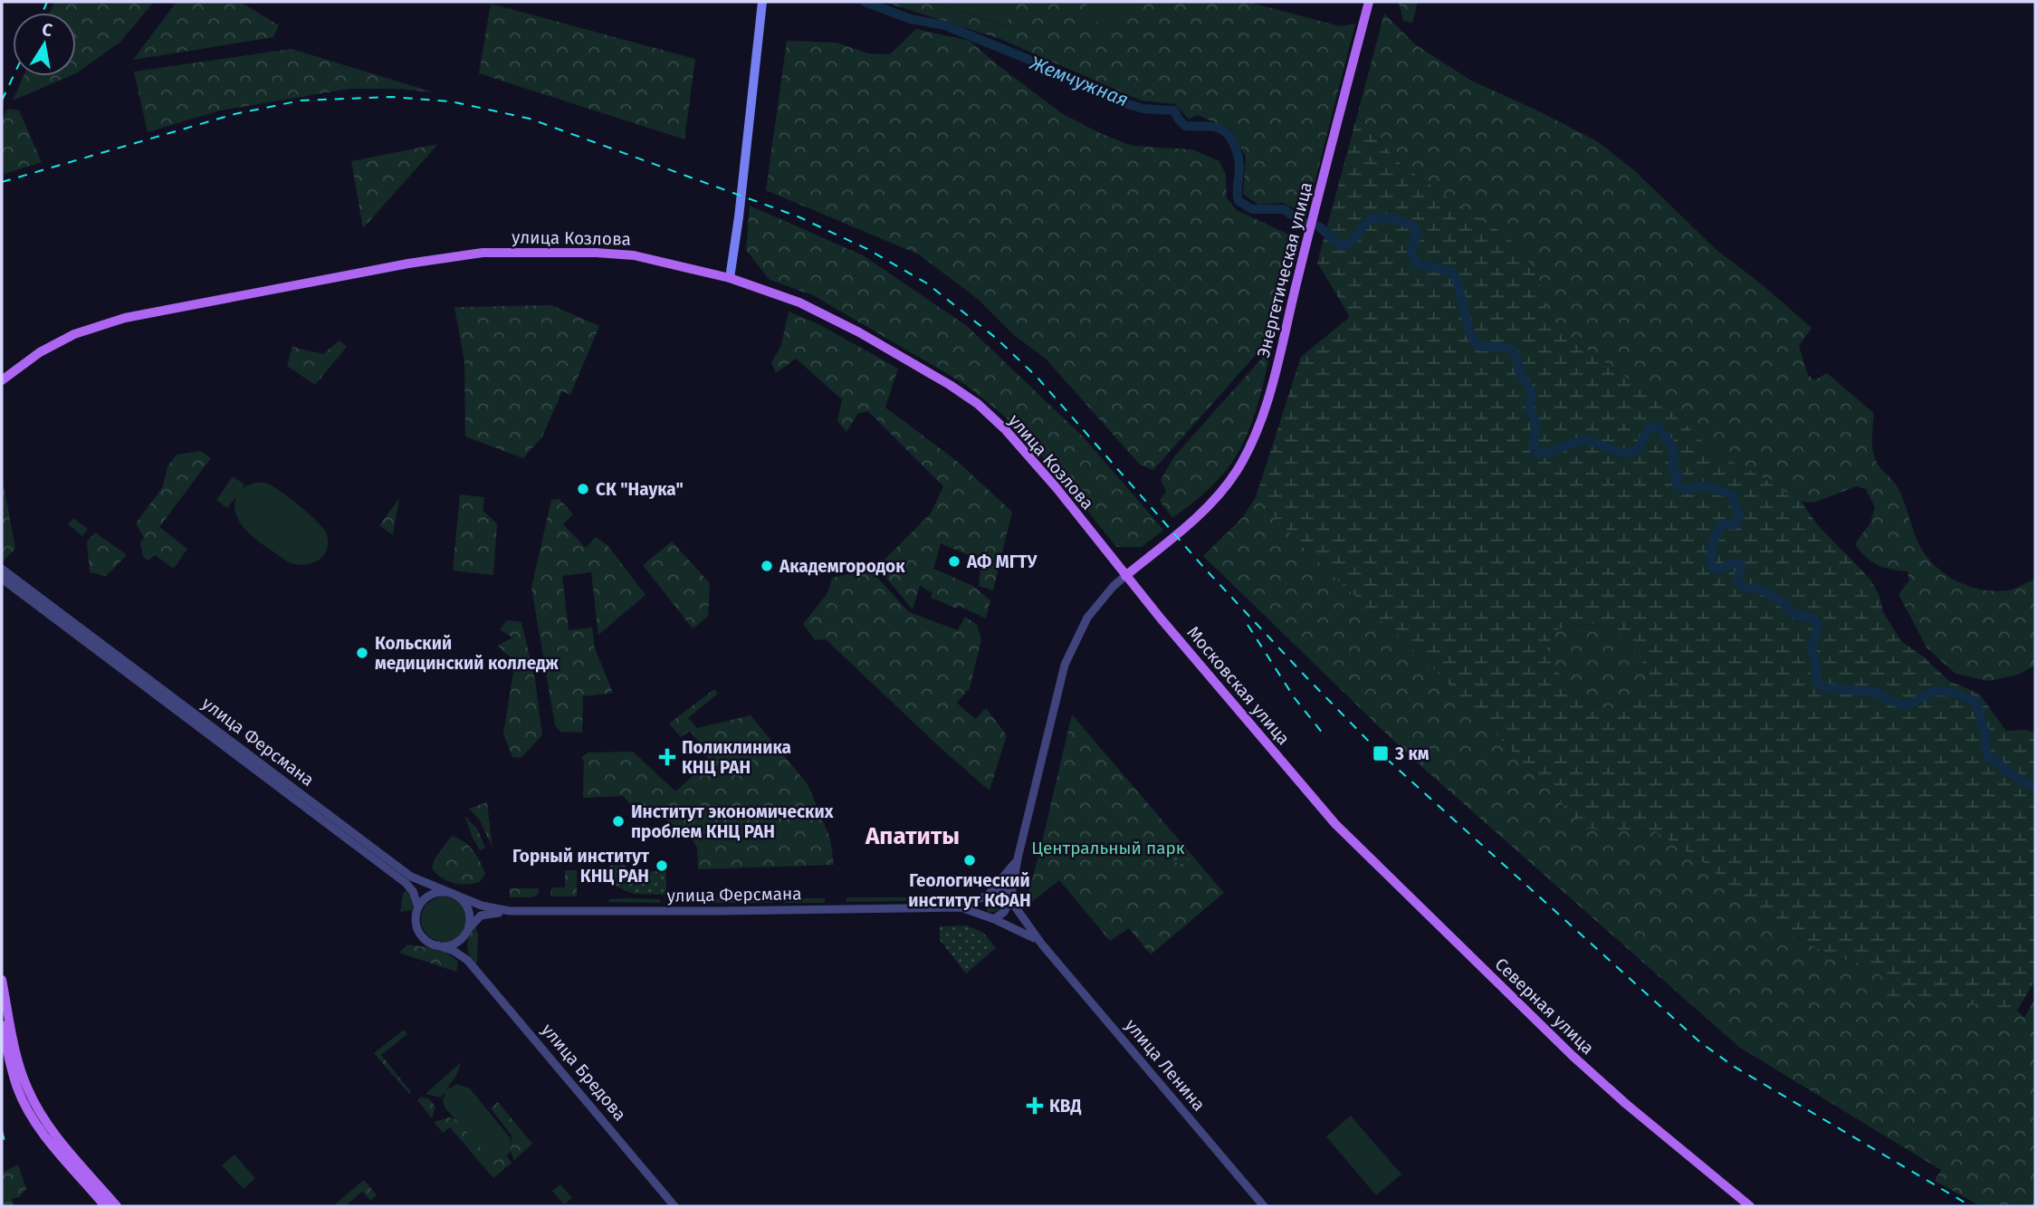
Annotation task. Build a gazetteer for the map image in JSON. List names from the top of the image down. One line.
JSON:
{"streets":{"main road":["улица Козлова","Энергетическая улица","Московская улица","улица Ферсмана","Северная улица"],"street":["улица Ленина","улица Бредова"]},"crossings":[["улица Козлова","Московская улица"],["улица Козлова","улица Ферсмана"],["Энергетическая улица","улица Ферсмана"],["Московская улица","улица Ферсмана"],["Московская улица","Северная улица"],["улица Ферсмана","улица Ленина"]],"districts":["Апатиты"],"water":["Жемчужная"],"parks":["Центральный парк"],"places":{"other":["СК \"Наука\"","АФ МГТУ","Академгородок","Кольский медицинский колледж","Институт экономических проблем КНЦ РАН","Геологический институт КФАН","Горный институт КНЦ РАН"],"transit":["3 км"],"health":["Поликлиника КНЦ РАН","КВД"]},"north":"top"}
